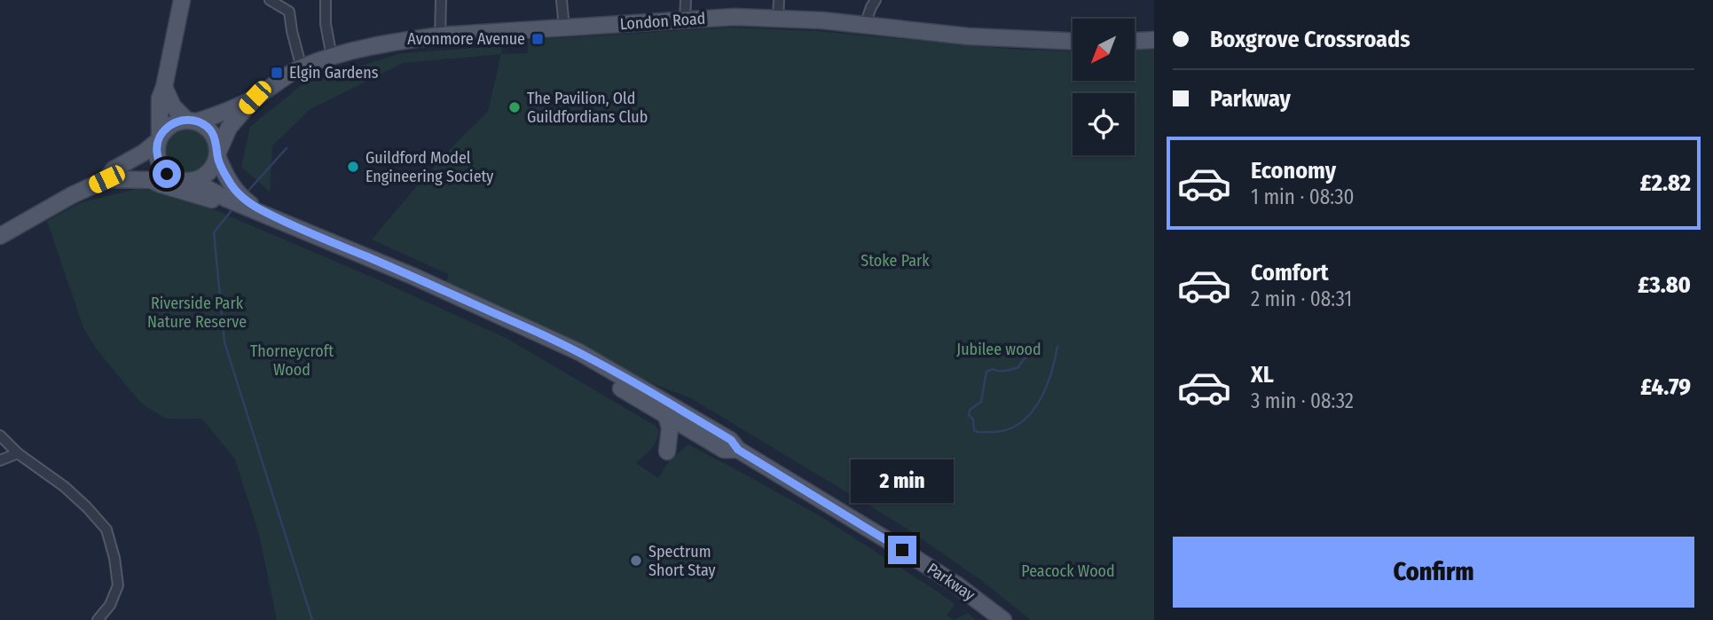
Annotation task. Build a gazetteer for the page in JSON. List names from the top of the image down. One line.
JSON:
{"streets":{"main road":["London Road","Parkway"]},"parks":["Stoke Park","Riverside Park Nature Reserve","Jubilee wood","Thorneycroft Wood","Peacock Wood"],"places":{"transit":["Avonmore Avenue","Elgin Gardens"],"other":["The Pavilion, Old Guildfordians Club","Guildford Model Engineering Society","Spectrum Short Stay"]},"north":"bottom left","page":{"banner":["Boxgrove Crossroads","Parkway"],"list":[{"name":"Economy","note":"1 min · 08:30","value":"£2.82"},{"name":"Comfort","note":"2 min · 08:31","value":"£3.80"},{"name":"XL","note":"3 min · 08:32","value":"£4.79"}],"bubble":"2 min","buttons":"Confirm"}}
